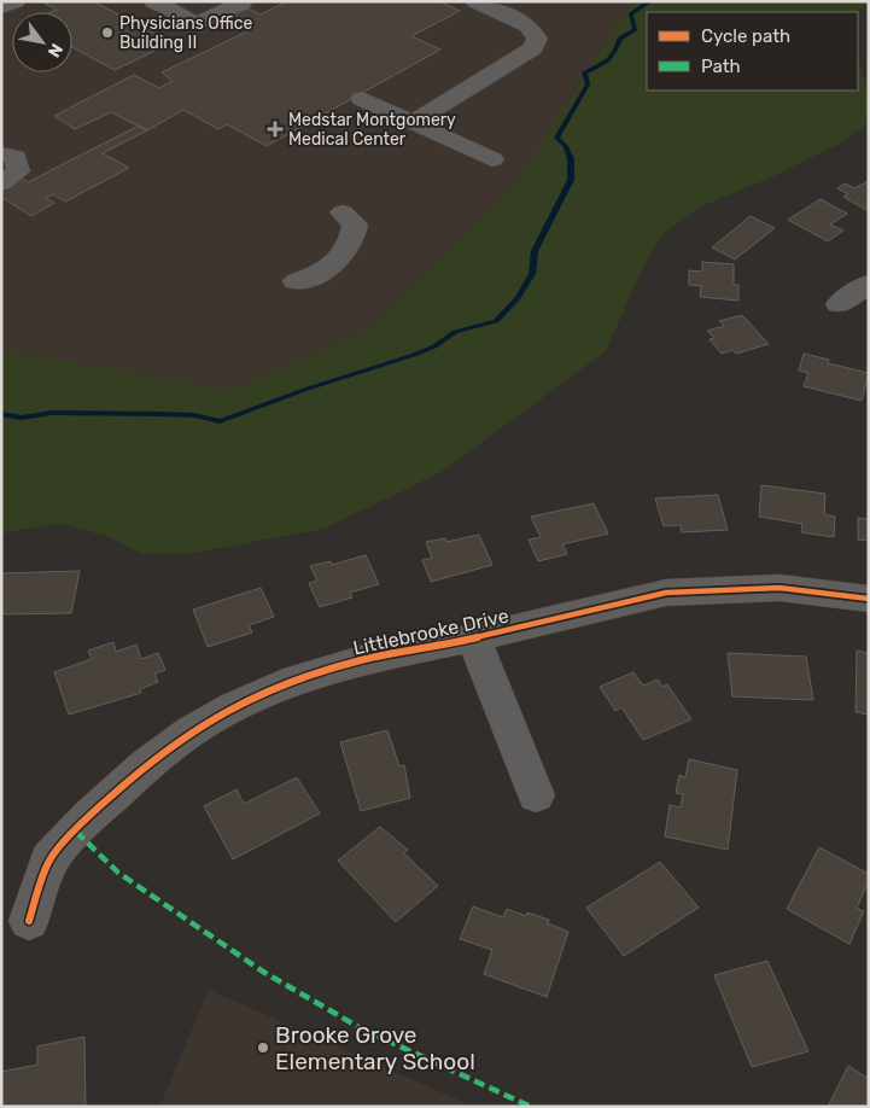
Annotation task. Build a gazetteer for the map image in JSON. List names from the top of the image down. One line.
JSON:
{"streets":{"street":["Littlebrooke Drive"]},"places":{"other":["Physicians Office Building II","Brooke Grove Elementary School"],"health":["Medstar Montgomery Medical Center"]},"legend":["Cycle path","Path"],"north":"bottom right"}
